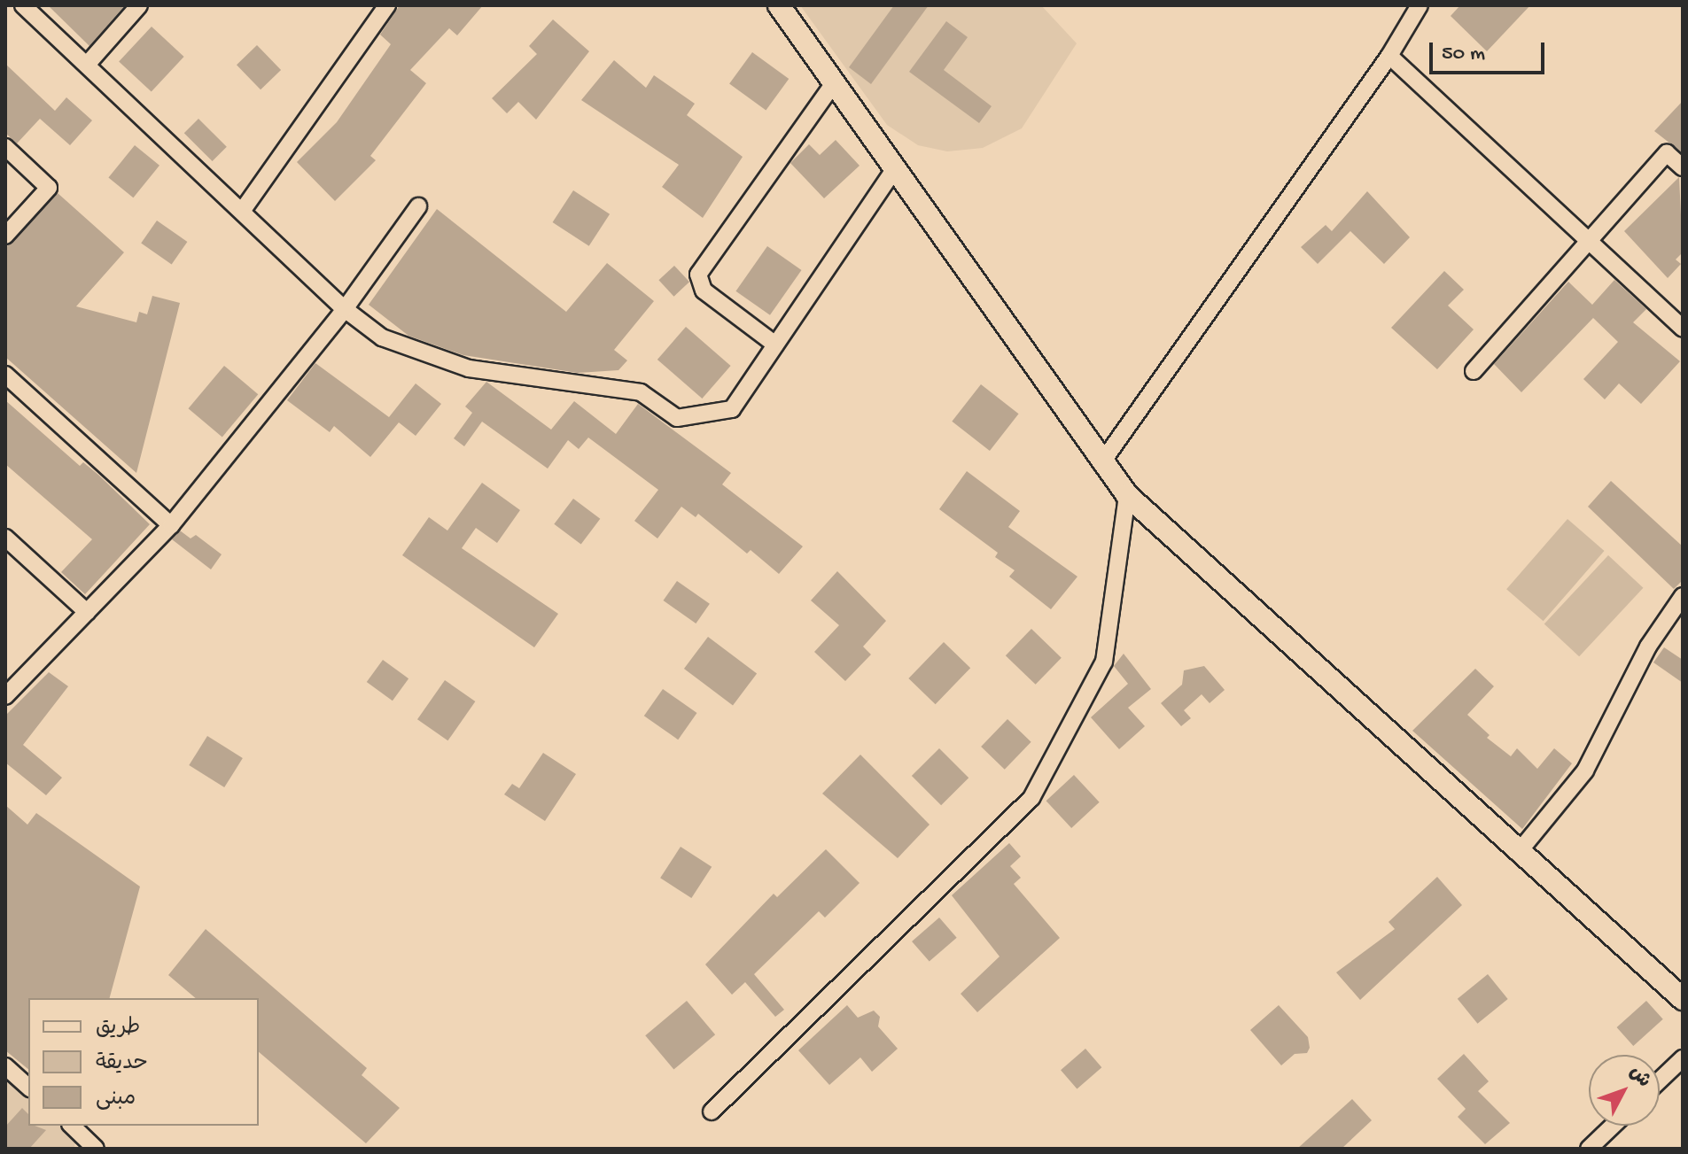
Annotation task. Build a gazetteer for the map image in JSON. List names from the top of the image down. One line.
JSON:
{"legend":["طريق","حديقة","مبنى"],"scale_bar":"50 m","north":"top right"}
